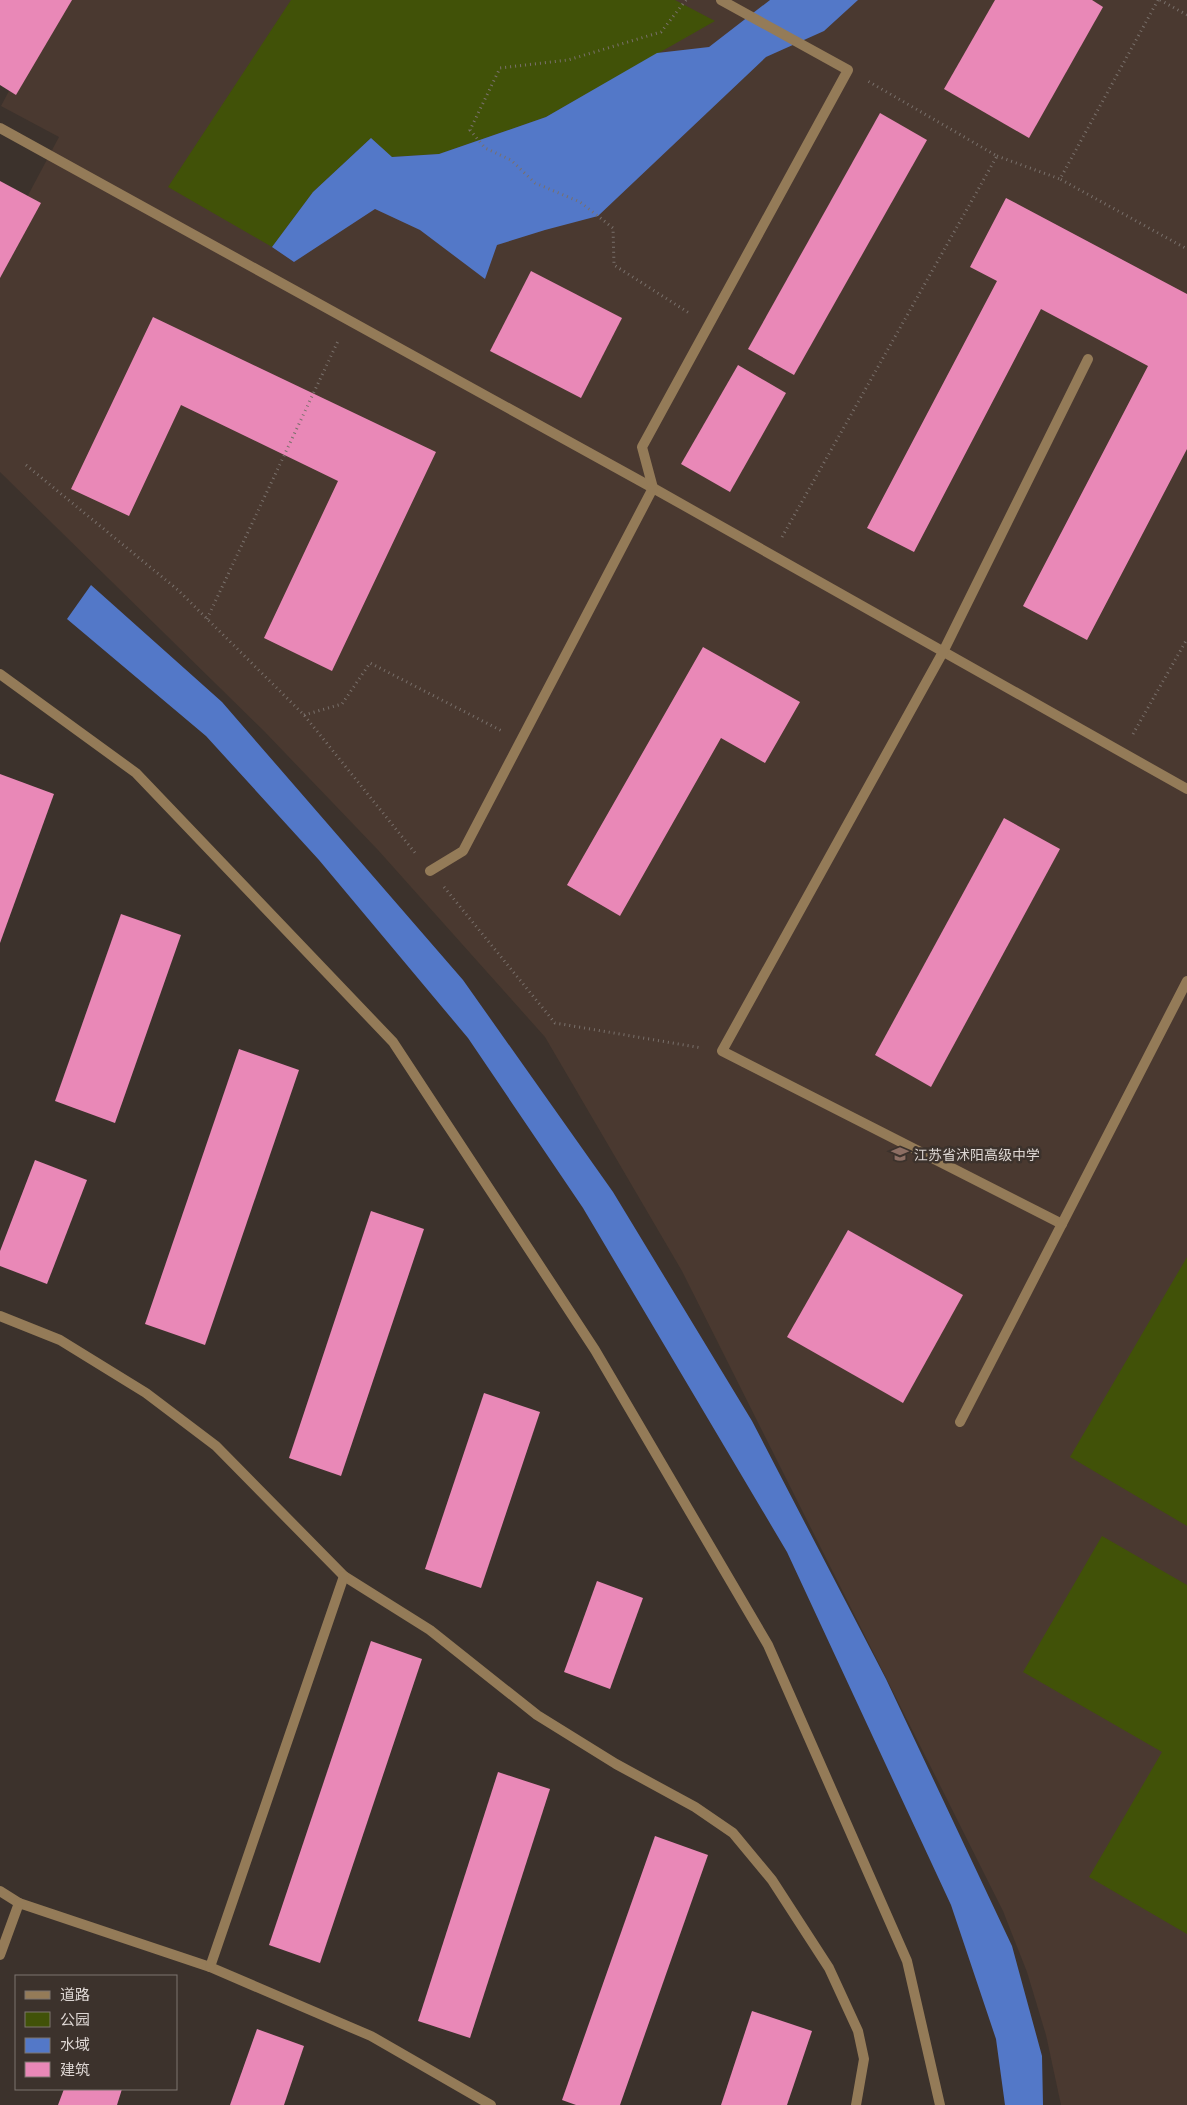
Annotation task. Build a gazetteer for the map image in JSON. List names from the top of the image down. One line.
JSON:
{"places":{"school or university":["江苏省沭阳高级中学"]},"legend":["道路","公园","水域","建筑"]}
